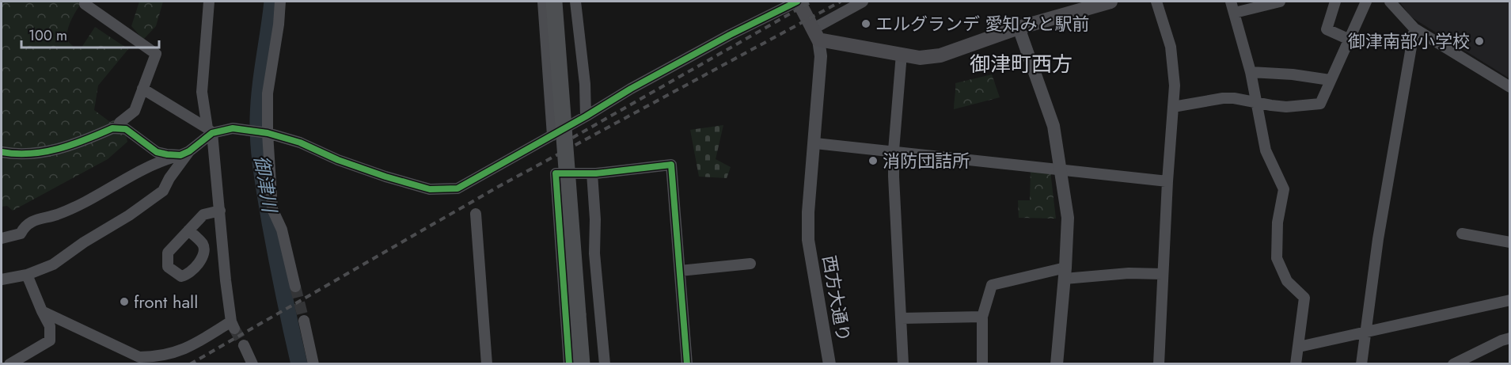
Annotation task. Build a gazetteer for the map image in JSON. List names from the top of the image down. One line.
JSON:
{"streets":{"street":["西方大通り"]},"districts":["御津町西方"],"water":["御津川"],"places":["エルグランデ 愛知みと駅前","御津南部小学校","消防団詰所","front hall"],"scale_bar":"100 m"}
